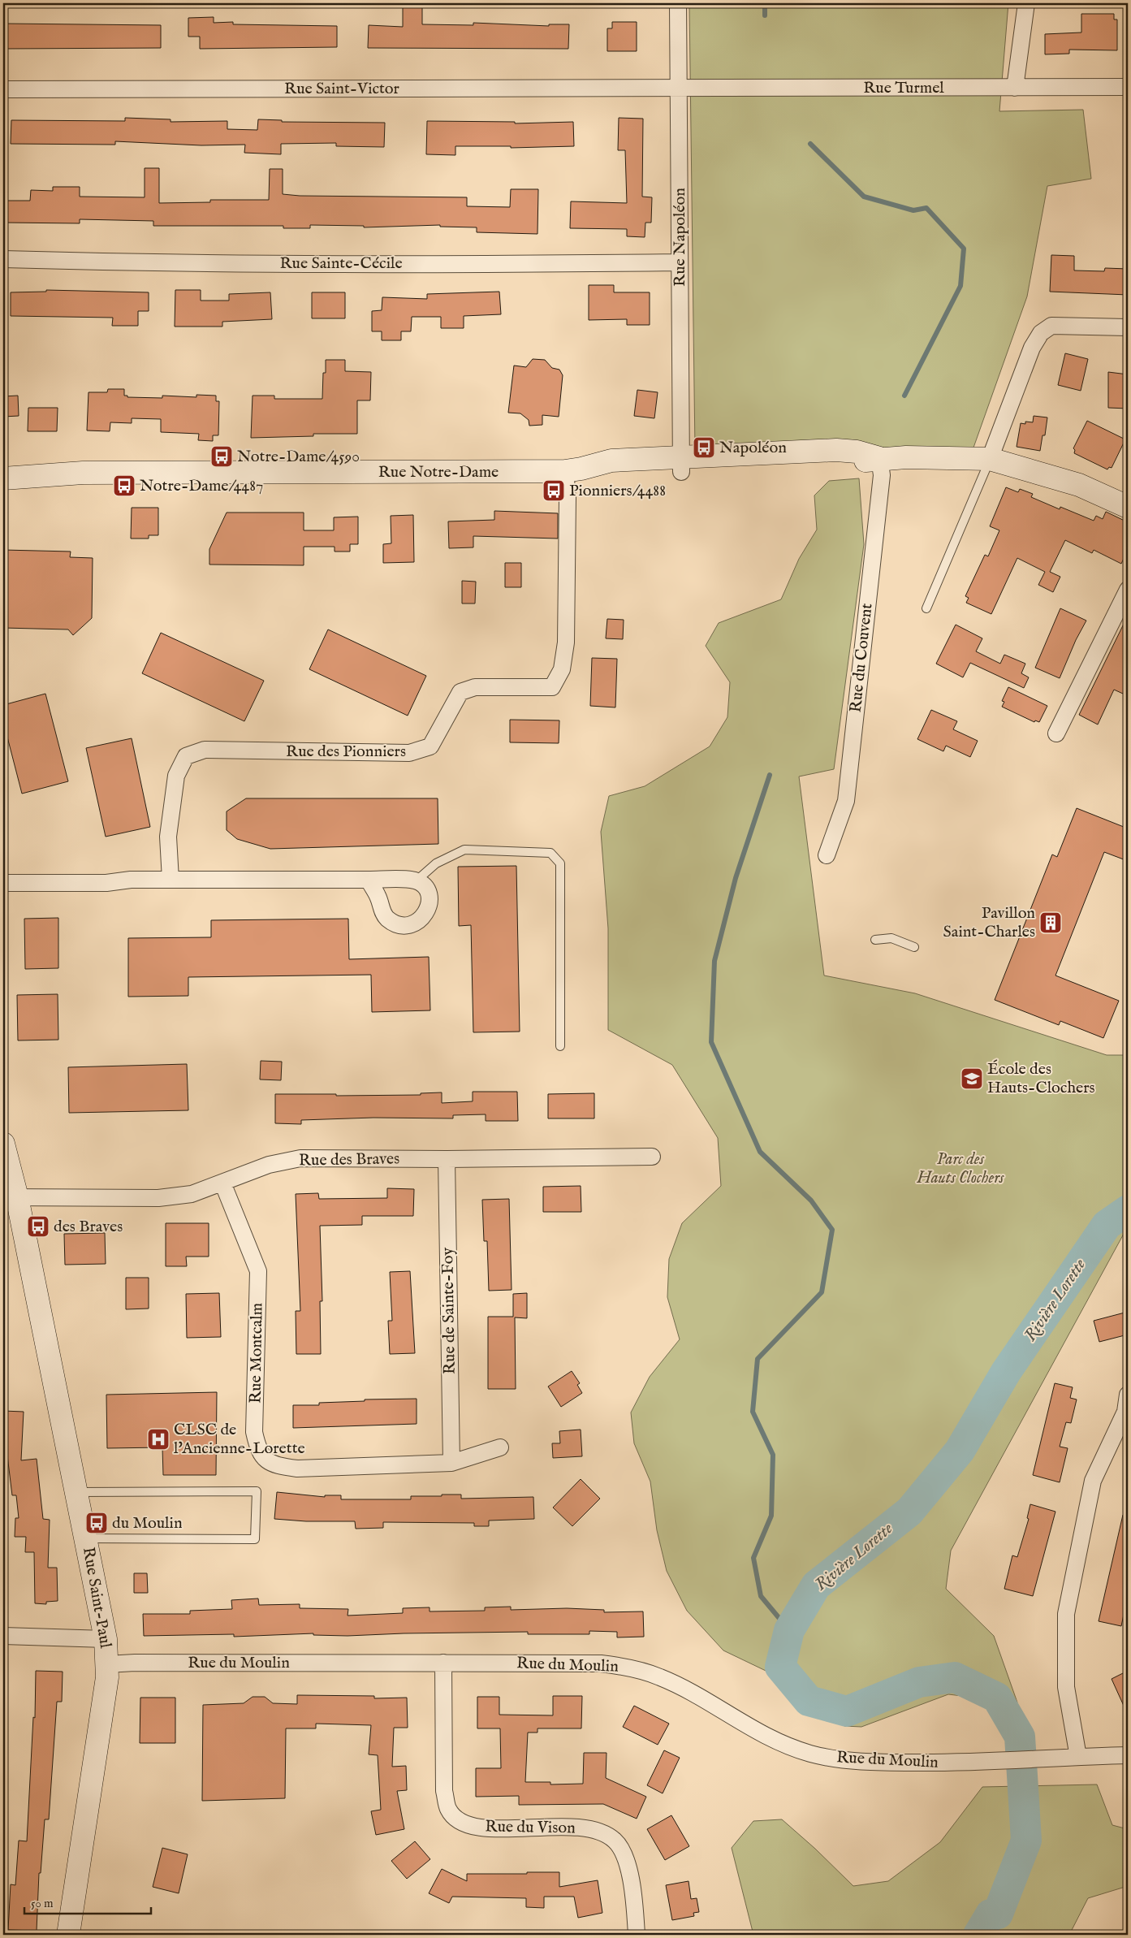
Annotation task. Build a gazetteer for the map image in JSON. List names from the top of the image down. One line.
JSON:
{"streets":{"street":["Rue Turmel","Rue Saint-Victor","Rue Napoléon","Rue Sainte-Cécile","Rue Notre-Dame","Rue du Couvent","Rue des Pionniers","Rue des Braves","Rue de Sainte-Foy","Rue Montcalm","Rue Saint-Paul","Rue du Moulin","Rue du Vison"]},"crossings":[["Rue Turmel","Rue Saint-Victor"],["Rue Turmel","Rue Napoléon"],["Rue Saint-Victor","Rue Napoléon"],["Rue Napoléon","Rue Sainte-Cécile"],["Rue Napoléon","Rue Notre-Dame"],["Rue Notre-Dame","Rue du Couvent"],["Rue Notre-Dame","Rue des Pionniers"],["Rue des Braves","Rue de Sainte-Foy"],["Rue des Braves","Rue Montcalm"],["Rue des Braves","Rue Saint-Paul"],["Rue de Sainte-Foy","Rue Montcalm"],["Rue Saint-Paul","Rue du Moulin"],["Rue du Moulin","Rue du Vison"]],"water":["Rivière Lorette"],"parks":["Parc des Hauts Clochers"],"places":{"bus stop":["Napoléon","Notre-Dame/4590","Notre-Dame/4487","Pionniers/4488","des Braves","du Moulin"],"building":["Pavillon Saint-Charles"],"school or university":["École des Hauts-Clochers"],"hospital":["CLSC de l'Ancienne-Lorette"]},"scale_bar":"50 m"}
